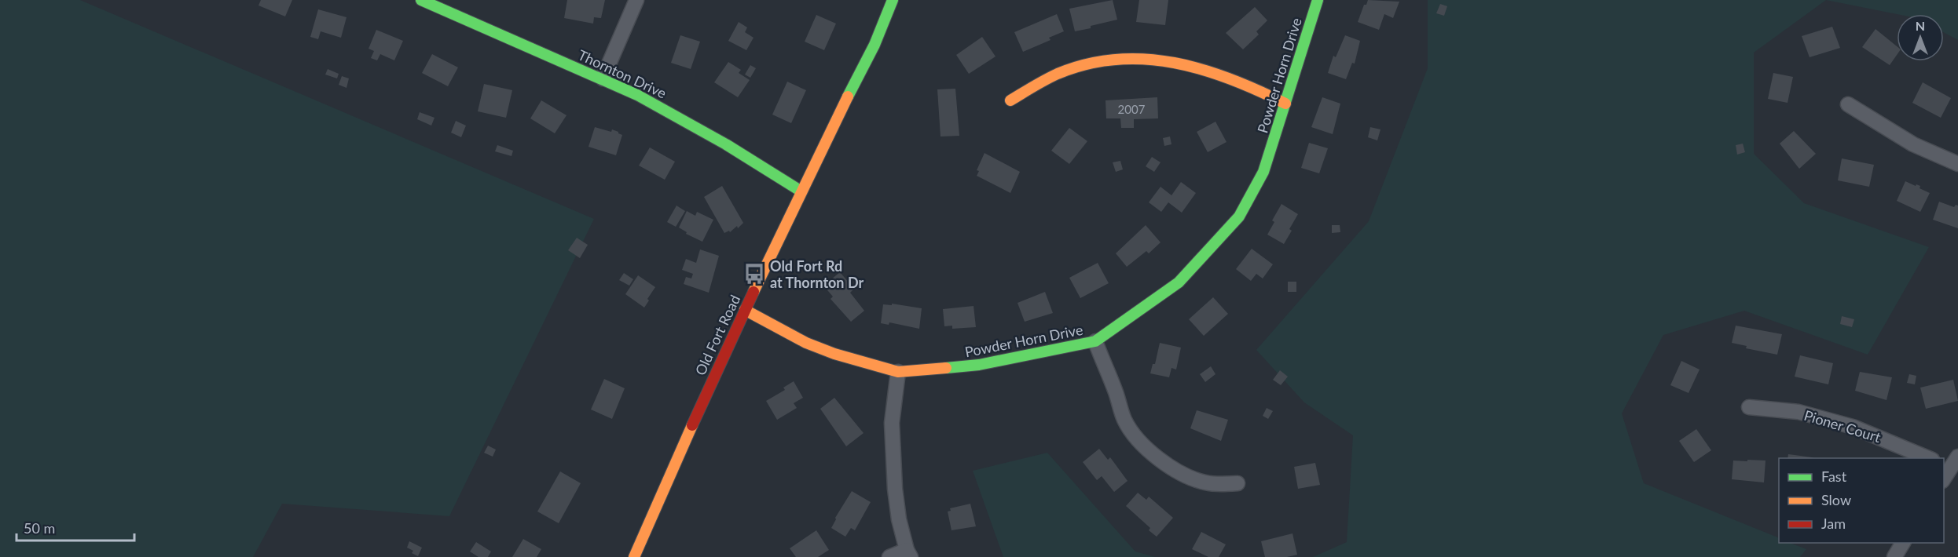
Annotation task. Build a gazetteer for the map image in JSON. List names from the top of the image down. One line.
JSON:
{"streets":{"street":["Thornton Drive","Powder Horn Drive","Old Fort Road","Pioner Court"]},"crossings":[["Thornton Drive","Old Fort Road"],["Powder Horn Drive","Old Fort Road"]],"places":{"bus stop":["Old Fort Rd at Thornton Dr"]},"house_numbers":["2007"],"legend":["Fast","Slow","Jam"],"scale_bar":"50 m","north":"top"}
